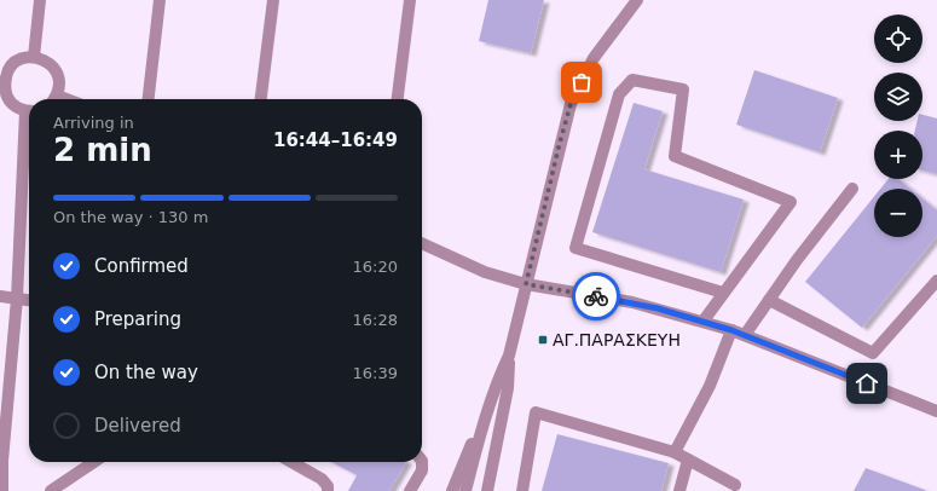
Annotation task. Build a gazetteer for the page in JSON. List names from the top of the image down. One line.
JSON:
{"places":{"transit":["ΑΓ.ΠΑΡΑΣΚΕΥΗ"]},"page":{"map_buttons":["+","−"],"heading":["2 min","Arriving in","16:44–16:49"],"bar":"On the way · 130 m","list":[["Confirmed","16:20"],["Preparing","16:28"],["On the way","16:39"],"Delivered"]}}
